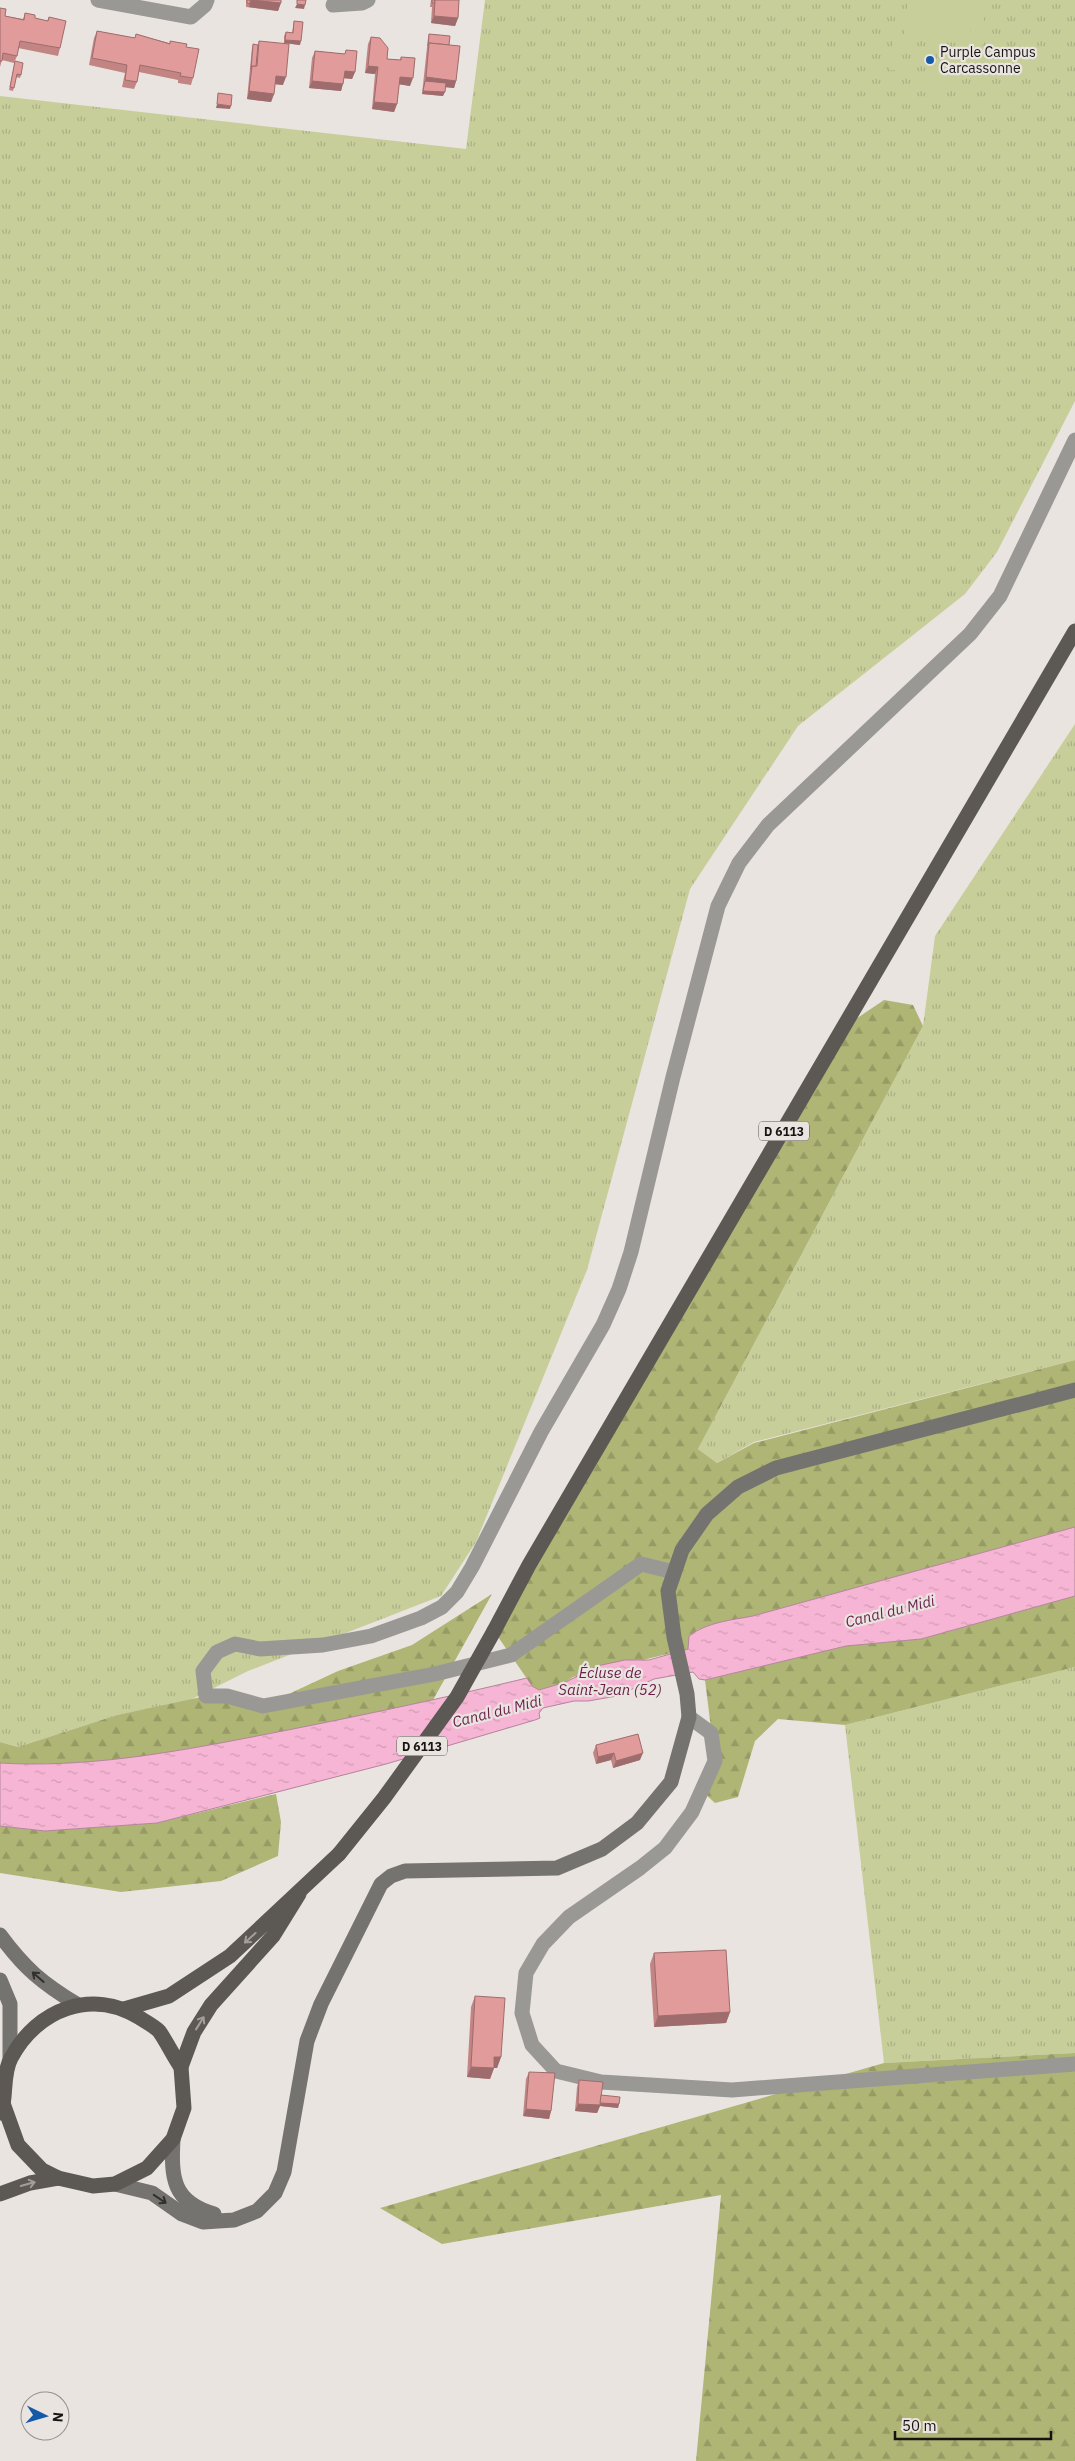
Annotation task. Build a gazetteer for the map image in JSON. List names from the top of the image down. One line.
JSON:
{"streets":{"main road":["D 6113"]},"water":["Canal du Midi","Écluse de Saint-Jean (52)"],"places":["Purple Campus Carcassonne"],"scale_bar":"50 m","north":"right"}
